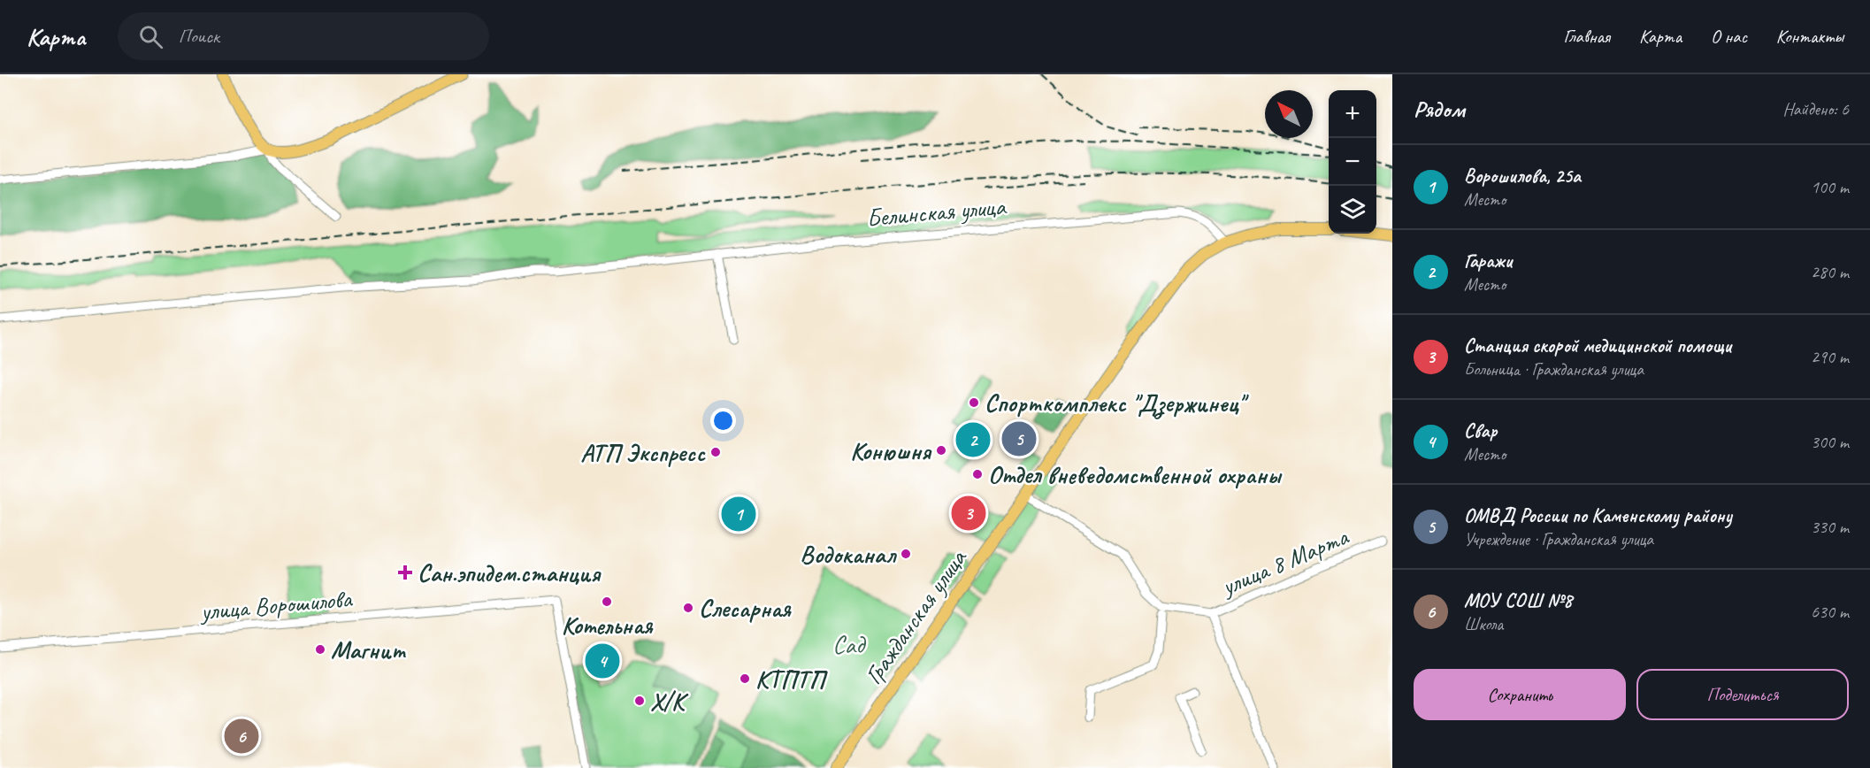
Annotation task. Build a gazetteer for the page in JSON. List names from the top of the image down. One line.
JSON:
{"streets":{"main road":["Гражданская улица"],"street":["Белинская улица","улица 8 Марта","улица Ворошилова"]},"crossings":[["Белинская улица","Гражданская улица"]],"parks":["Сад"],"places":{"other":["Спорткомплекс \"Дзержинец\"","Конюшня","АТП Экспресс","Отдел вневедомственной охраны","Водоканал","Котельная","Слесарная","Магнит","КТПТП","Х/К"],"health":["Сан.эпидем.станция"]},"north":"top left","page":{"header":"Карта","search":"Поиск","nav":["Главная","Карта","О нас","Контакты"],"heading":["Рядом","Найдено: 6"],"map_buttons":["+","−"],"list":[{"mark":"1","name":"Ворошилова, 25а","note":"Место","value":"100 m"},{"mark":"2","name":"Гаражи","note":"Место","value":"280 m"},{"mark":"3","name":"Станция скорой медицинской помощи","note":"Больница · Гражданская улица","value":"290 m"},{"mark":"4","name":"Свар","note":"Место","value":"300 m"},{"mark":"5","name":"ОМВД России по Каменскому району","note":"Учреждение · Гражданская улица","value":"330 m"},{"mark":"6","name":"МОУ СОШ №8","note":"Школа","value":"630 m"}],"pins":["5","2","3","1","4","6"],"buttons":["Сохранить","Поделиться"]}}
